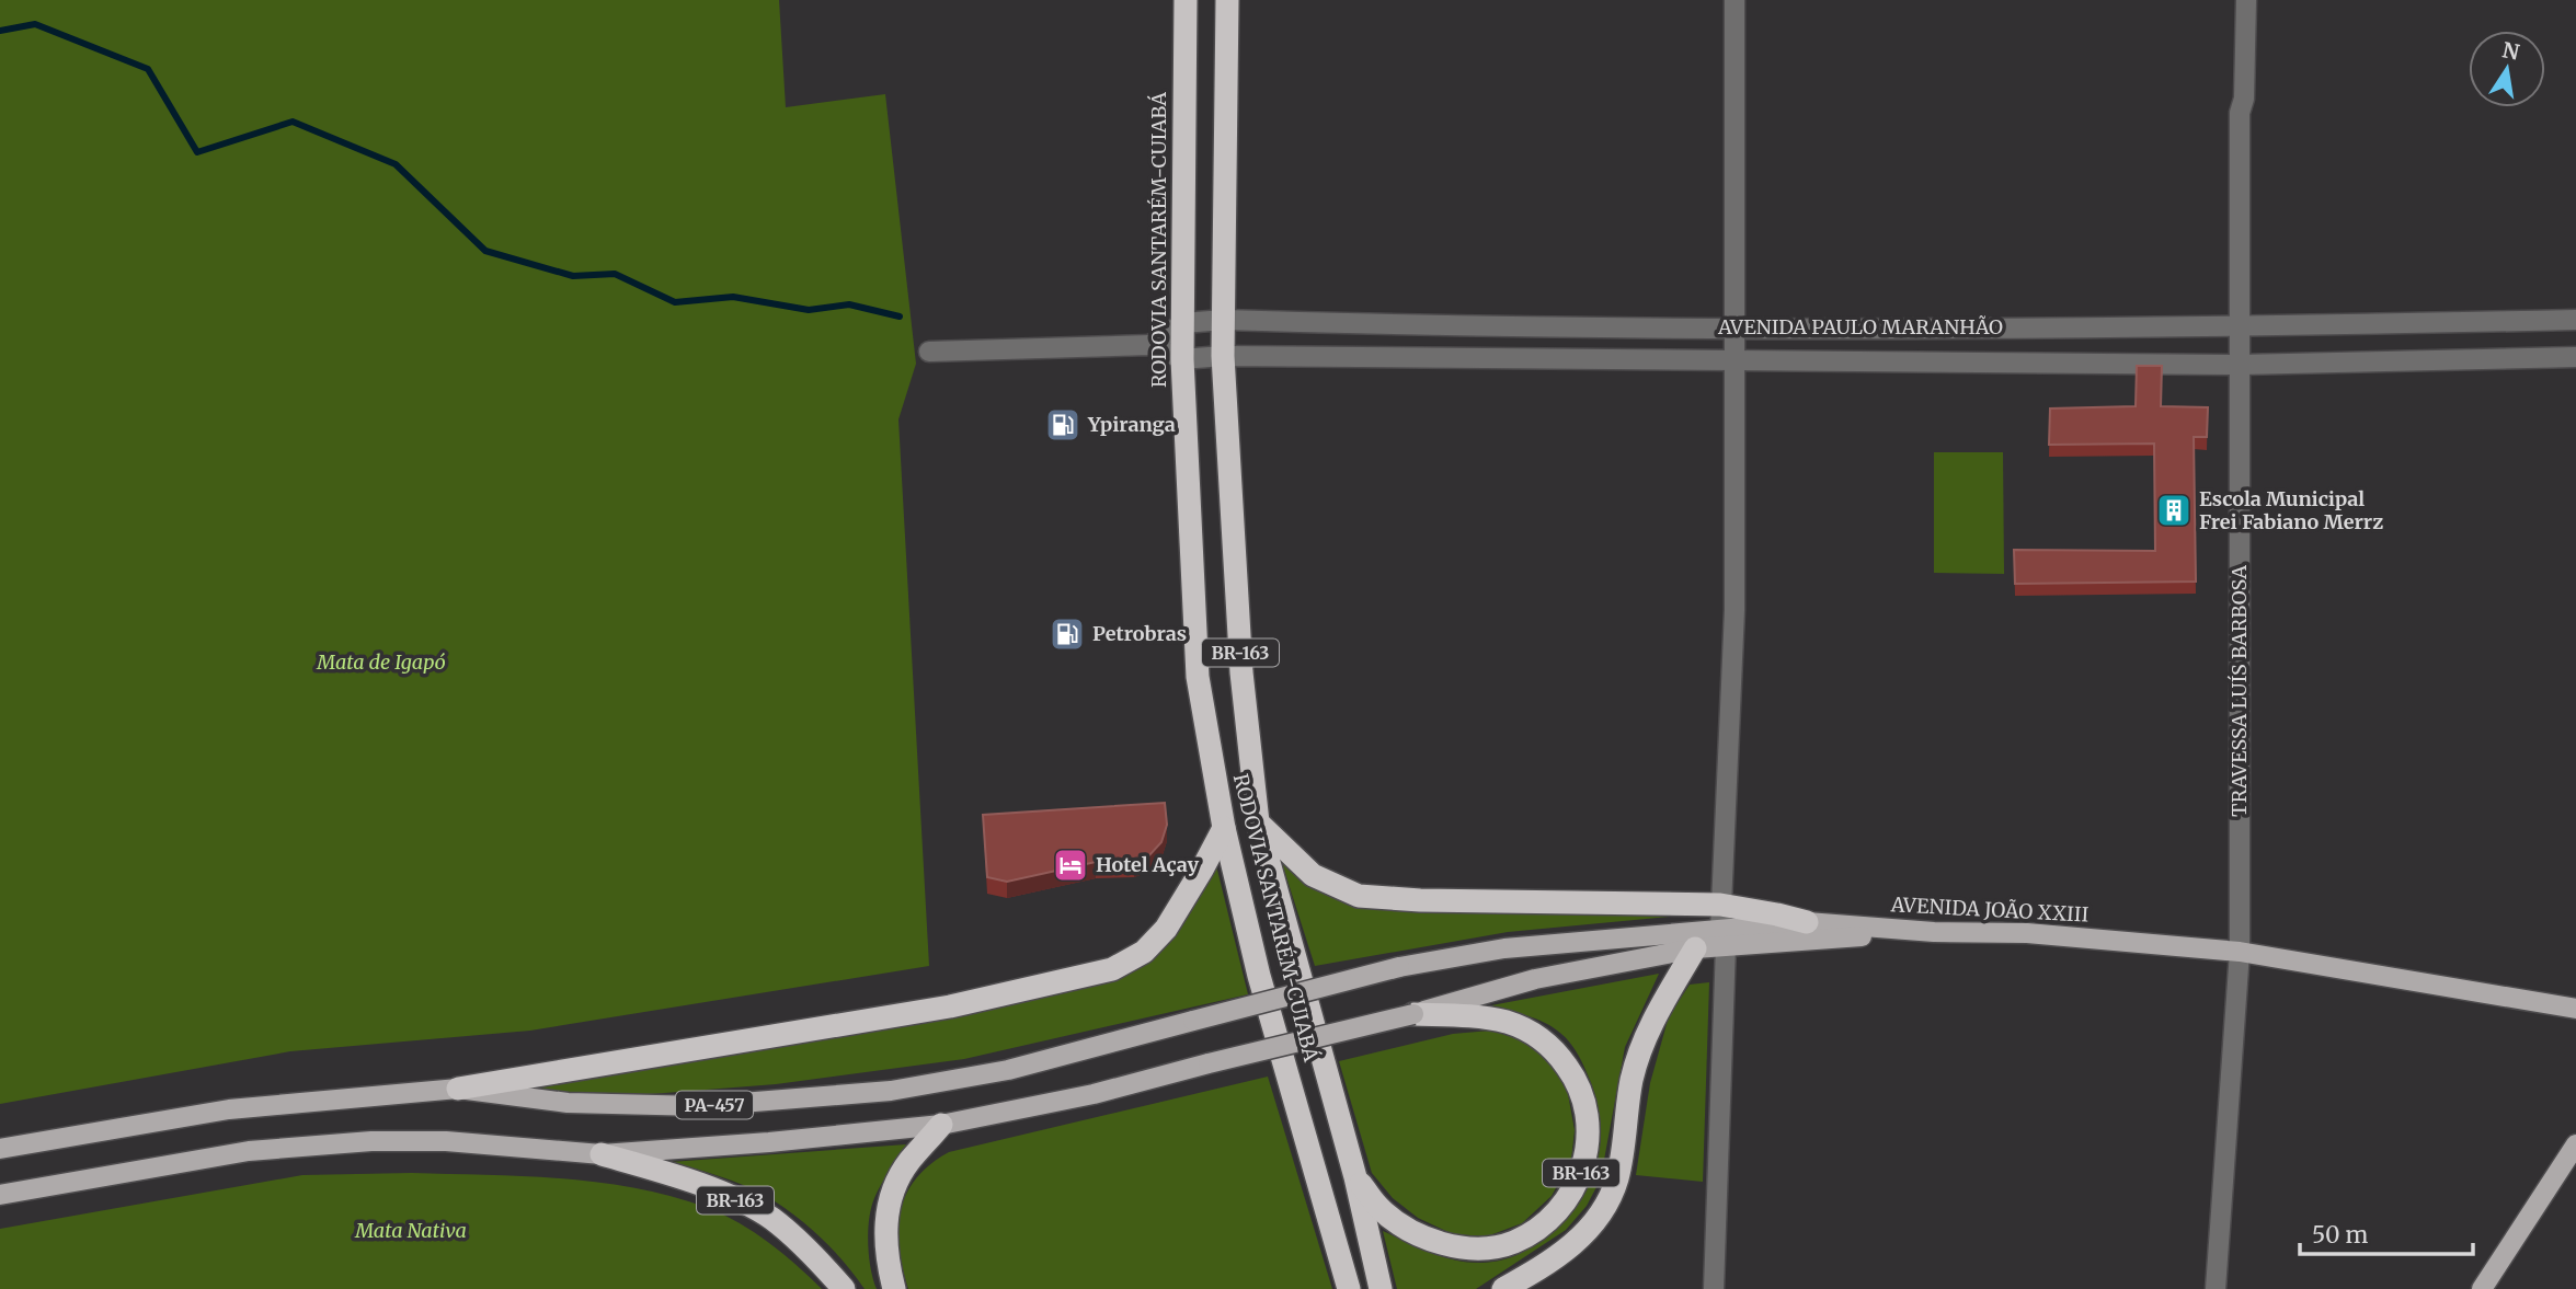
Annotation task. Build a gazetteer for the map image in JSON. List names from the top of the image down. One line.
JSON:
{"streets":{"highway":["RODOVIA SANTARÉM-CUIABÁ","BR-163"],"main road":["AVENIDA JOÃO XXIII","PA-457"],"street":["AVENIDA PAULO MARANHÃO","TRAVESSA LUÍS BARBOSA"]},"crossings":[["RODOVIA SANTARÉM-CUIABÁ","AVENIDA PAULO MARANHÃO"],["RODOVIA SANTARÉM-CUIABÁ","BR-163"],["AVENIDA PAULO MARANHÃO","TRAVESSA LUÍS BARBOSA"],["BR-163","PA-457"],["TRAVESSA LUÍS BARBOSA","AVENIDA JOÃO XXIII"],["AVENIDA JOÃO XXIII","PA-457"]],"parks":["Mata de Igapó","Mata Nativa"],"places":{"fuel station":["Ypiranga","Petrobras"],"building":["Escola Municipal Frei Fabiano Merrz"],"hotel":["Hotel Açay"]},"scale_bar":"50 m","north":"top"}
